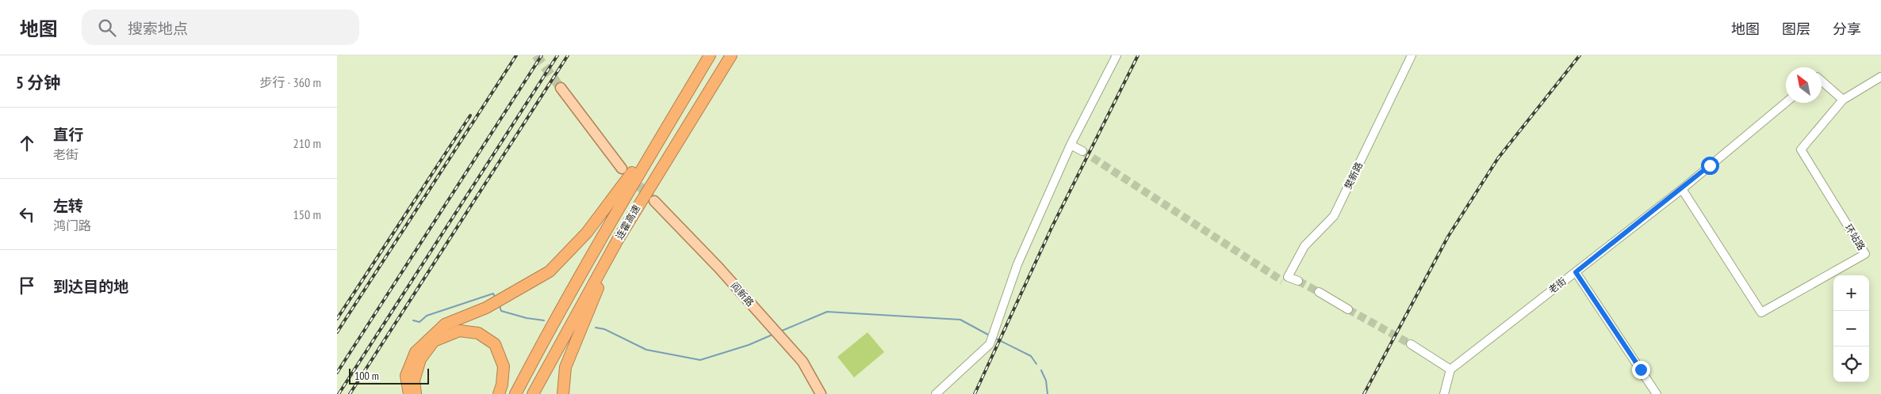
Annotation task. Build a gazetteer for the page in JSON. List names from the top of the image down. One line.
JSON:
{"streets":{"highway":["连霍高速"],"main road":["阎新路"],"street":["樊新路","环站路","老街"]},"crossings":[["环站路","老街"]],"scale_bar":"100 m","north":"top left","page":{"header":"地图","search":"搜索地点","nav":["地图","图层","分享"],"heading":["5 分钟","步行 · 360 m"],"list":[["直行","老街","210 m"],["左转","鸿门路","150 m"],"到达目的地"],"map_buttons":["+","−"],"scale":"100 m"}}
